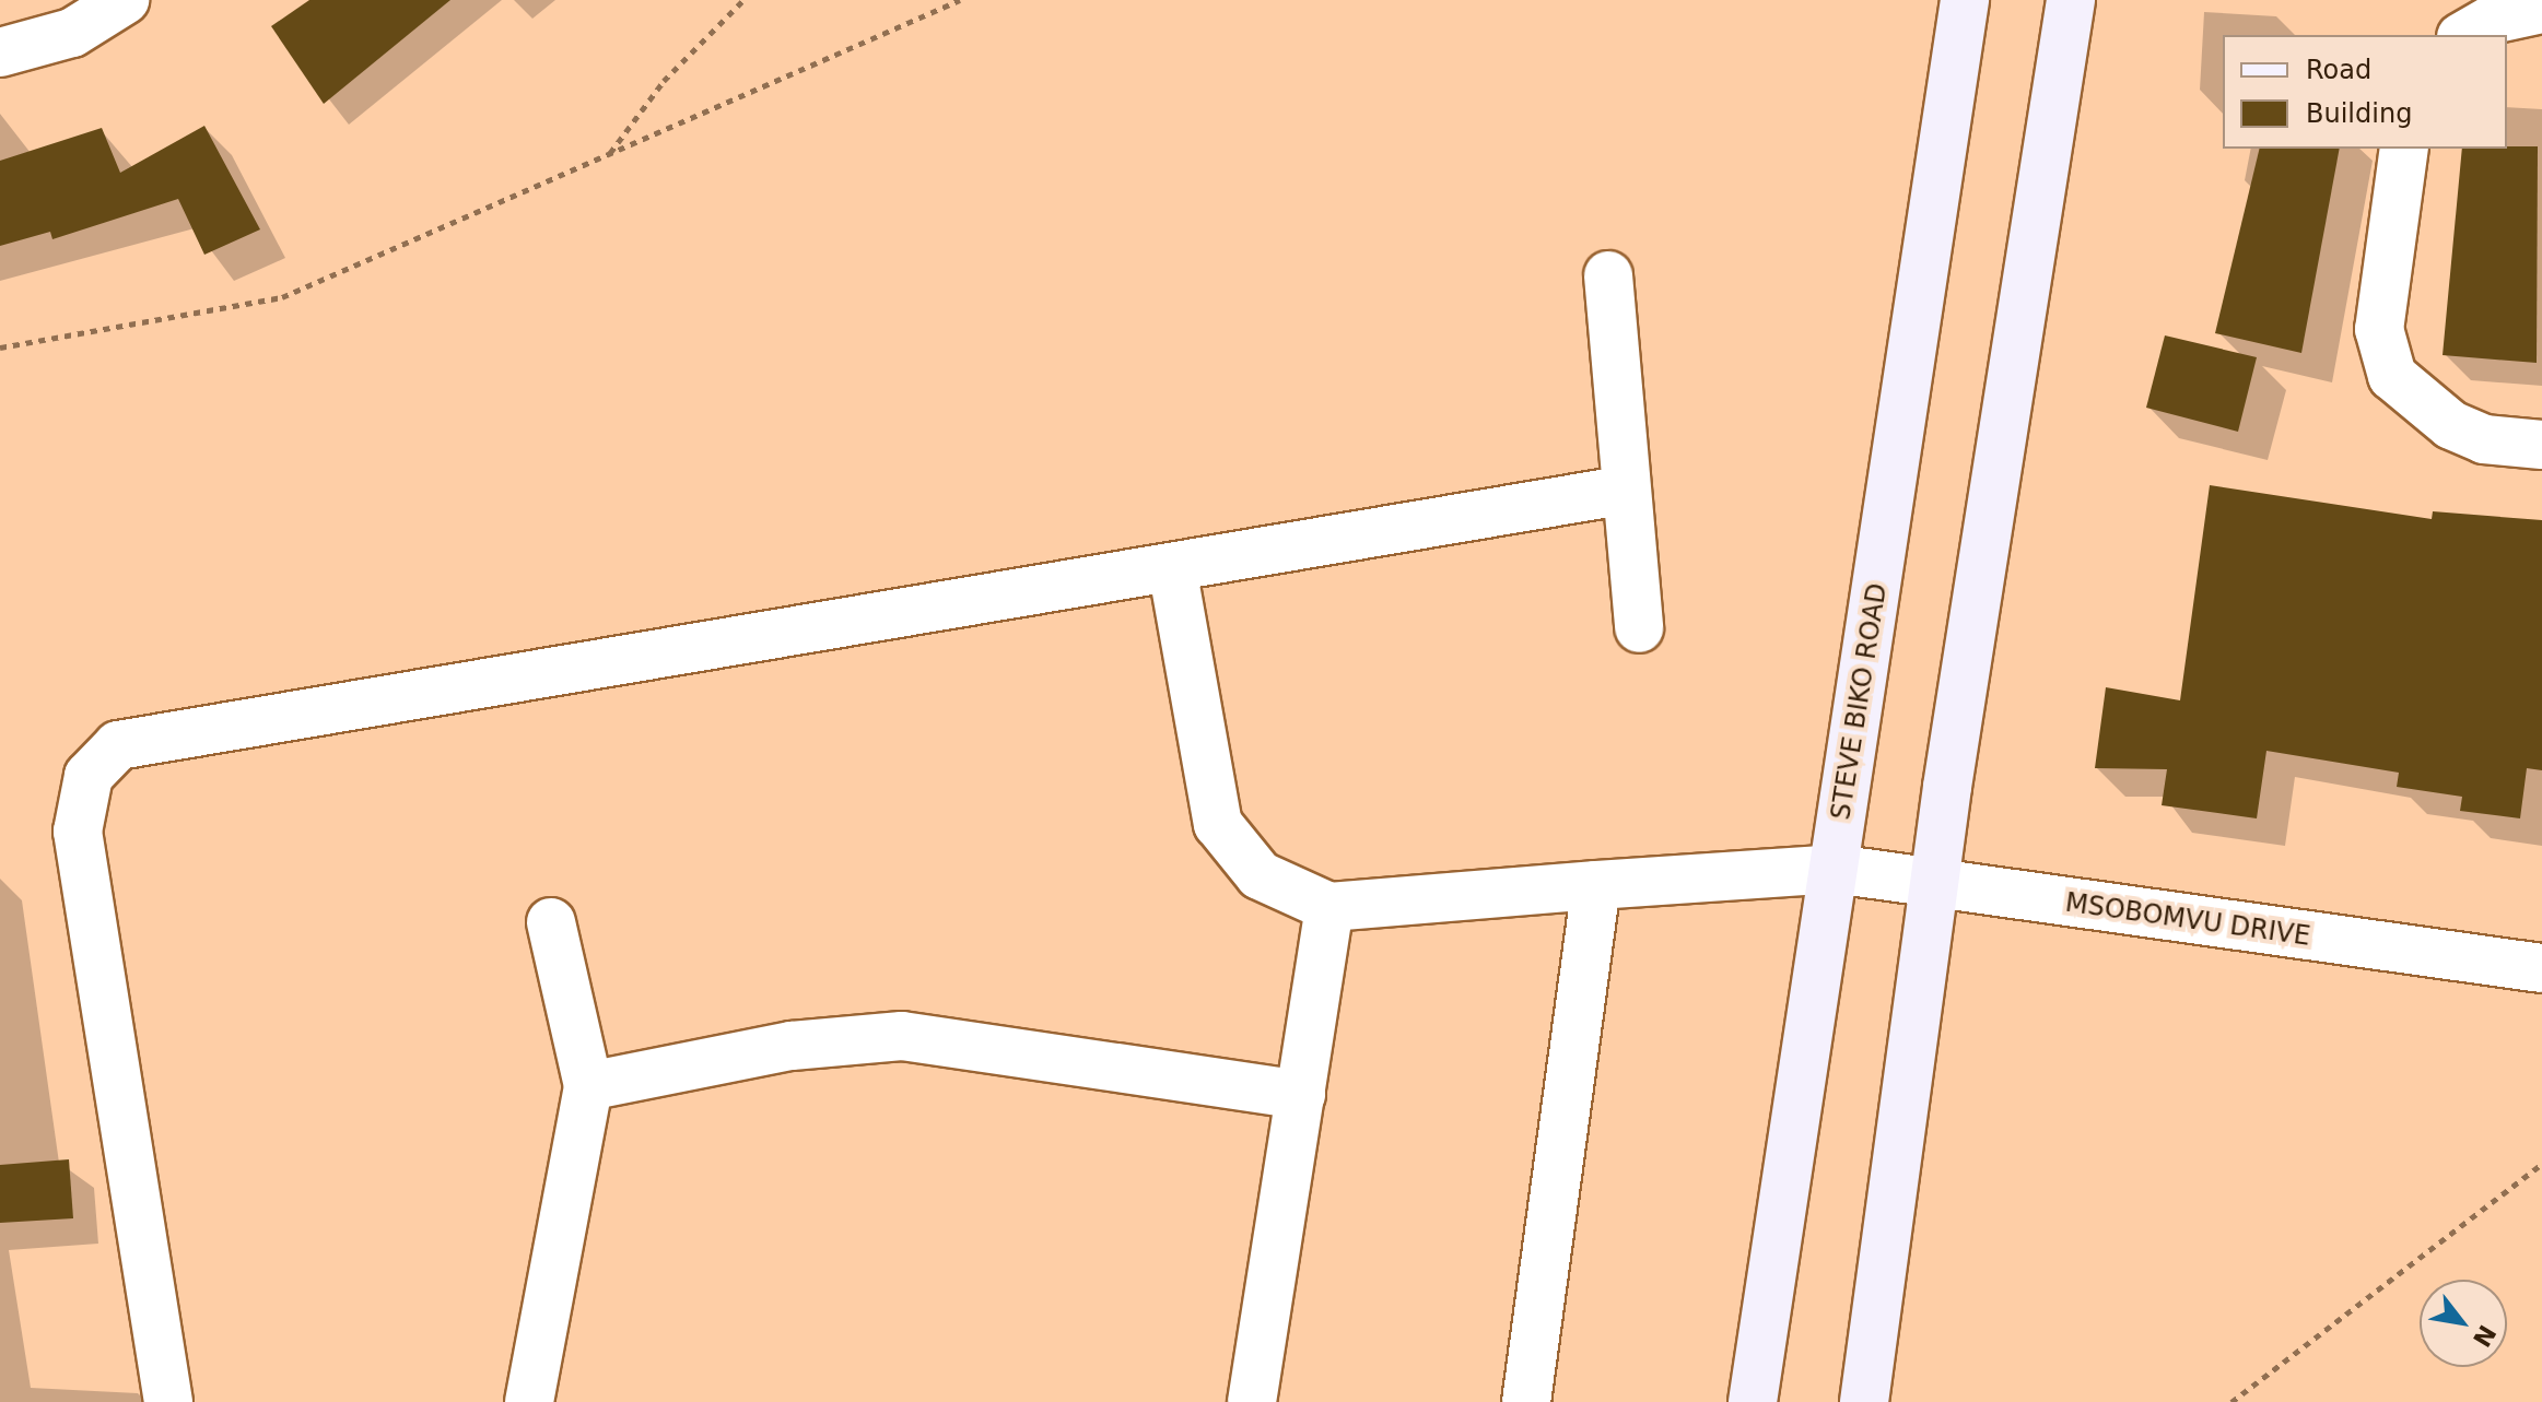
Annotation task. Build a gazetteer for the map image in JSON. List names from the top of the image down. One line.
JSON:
{"streets":{"street":["STEVE BIKO ROAD","MSOBOMVU DRIVE"]},"crossings":[["STEVE BIKO ROAD","MSOBOMVU DRIVE"]],"legend":["Road","Building"],"north":"bottom right"}
